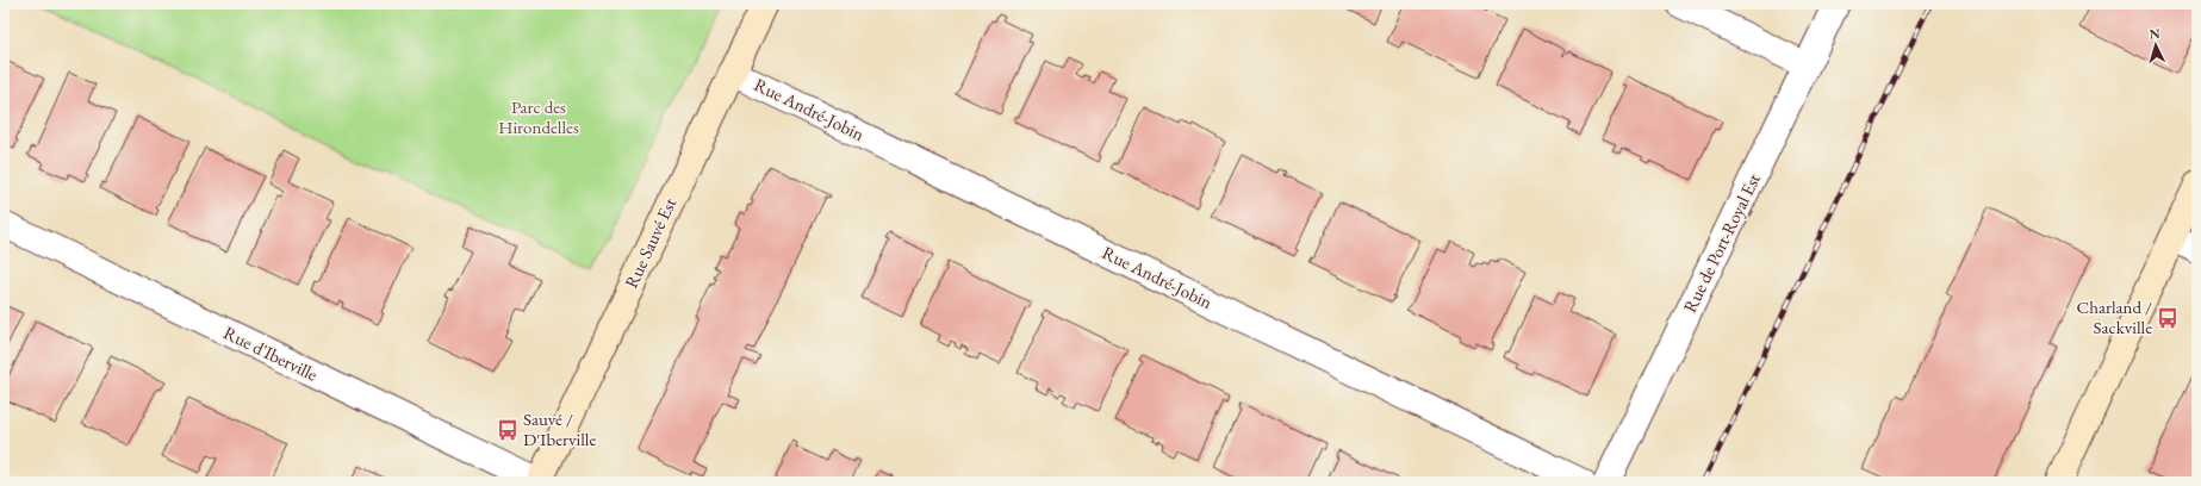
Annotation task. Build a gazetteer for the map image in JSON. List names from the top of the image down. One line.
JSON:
{"streets":{"main road":["Rue Sauvé Est"],"street":["Rue André-Jobin","Rue de Port-Royal Est","Rue d'Iberville"]},"crossings":[["Rue André-Jobin","Rue Sauvé Est"],["Rue Sauvé Est","Rue d'Iberville"]],"parks":["Parc des Hirondelles"],"places":{"bus stop":["Charland / Sackville","Sauvé / D'Iberville"]},"north":"top"}
